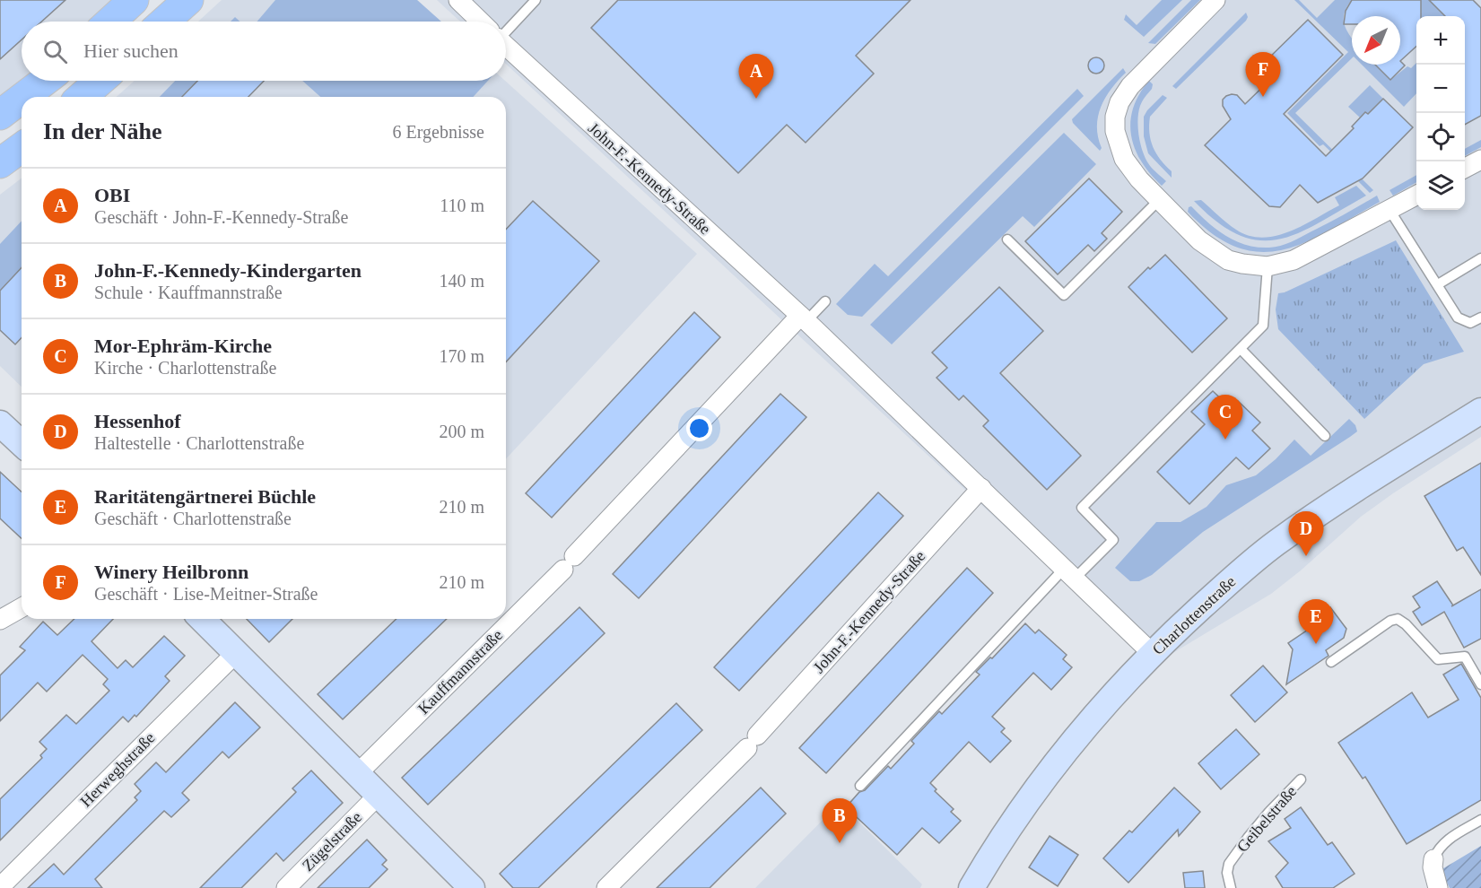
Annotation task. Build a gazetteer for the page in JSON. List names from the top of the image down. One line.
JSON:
{"streets":{"main road":["Charlottenstraße"],"street":["John-F.-Kennedy-Straße","Kauffmannstraße","Herweghstraße","Zügelstraße"],"lane":["Geibelstraße"]},"crossings":[["John-F.-Kennedy-Straße","Charlottenstraße"],["John-F.-Kennedy-Straße","Kauffmannstraße"]],"north":"bottom left","page":{"map_buttons":["+","−"],"search":"Hier suchen","pins":["F","A","C","D","E","B"],"heading":["In der Nähe","6 Ergebnisse"],"list":[{"mark":"A","name":"OBI","note":"Geschäft · John-F.-Kennedy-Straße","value":"110 m"},{"mark":"B","name":"John-F.-Kennedy-Kindergarten","note":"Schule · Kauffmannstraße","value":"140 m"},{"mark":"C","name":"Mor-Ephräm-Kirche","note":"Kirche · Charlottenstraße","value":"170 m"},{"mark":"D","name":"Hessenhof","note":"Haltestelle · Charlottenstraße","value":"200 m"},{"mark":"E","name":"Raritätengärtnerei Büchle","note":"Geschäft · Charlottenstraße","value":"210 m"},{"mark":"F","name":"Winery Heilbronn","note":"Geschäft · Lise-Meitner-Straße","value":"210 m"}]}}
